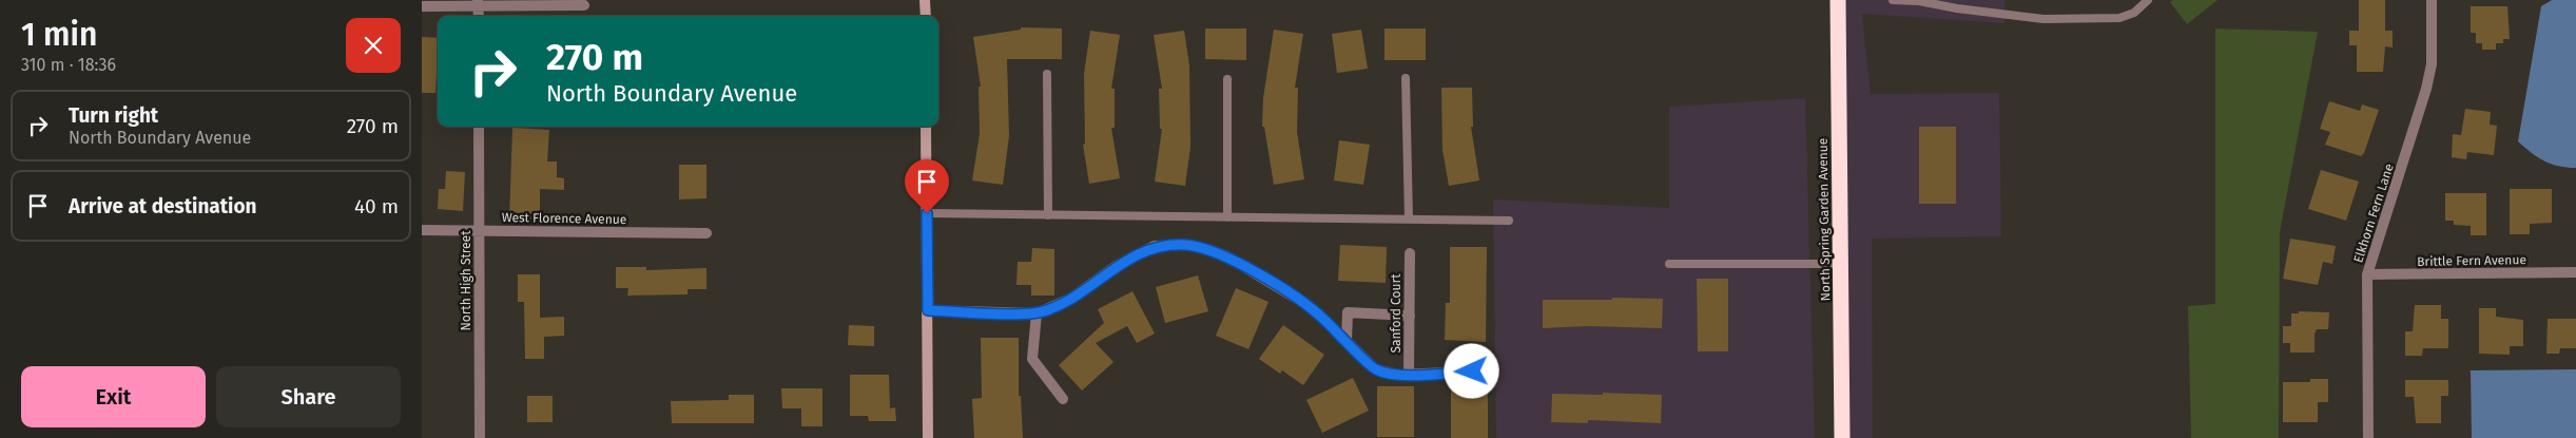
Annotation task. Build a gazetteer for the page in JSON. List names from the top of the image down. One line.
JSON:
{"streets":{"highway":["North Spring Garden Avenue"],"street":["Elkhorn Fern Lane","West Florence Avenue","Brittle Fern Avenue","North High Street","Sanford Court"]},"crossings":[["Elkhorn Fern Lane","Brittle Fern Avenue"],["West Florence Avenue","North High Street"]],"page":{"heading":["1 min","310 m · 18:36"],"turn":["270 m","North Boundary Avenue"],"list":[{"name":"Turn right","note":"North Boundary Avenue","value":"270 m"},{"name":"Arrive at destination","value":"40 m"}],"buttons":["Exit","Share"]}}
